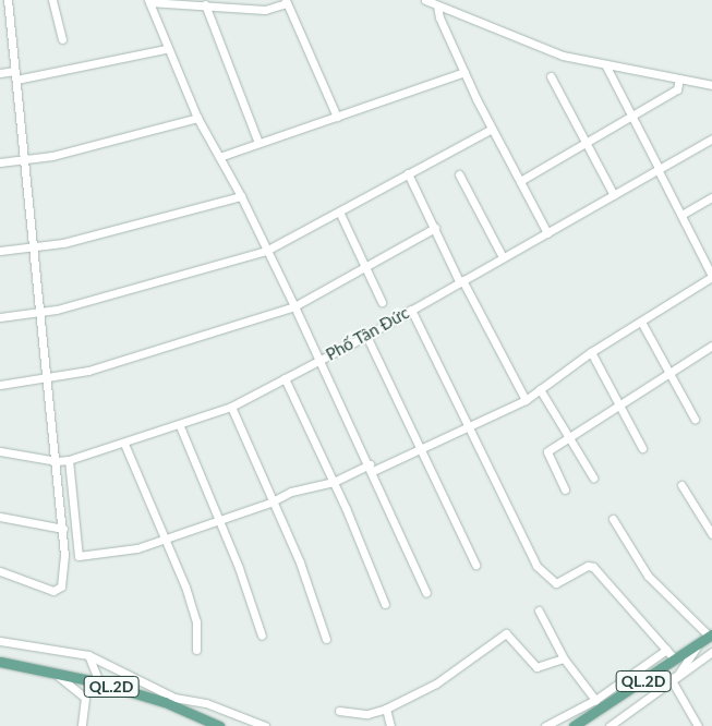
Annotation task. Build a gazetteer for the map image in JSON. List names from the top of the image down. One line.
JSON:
{"streets":{"main road":["QL.2D"],"street":["Phố Tân Đức"]}}
